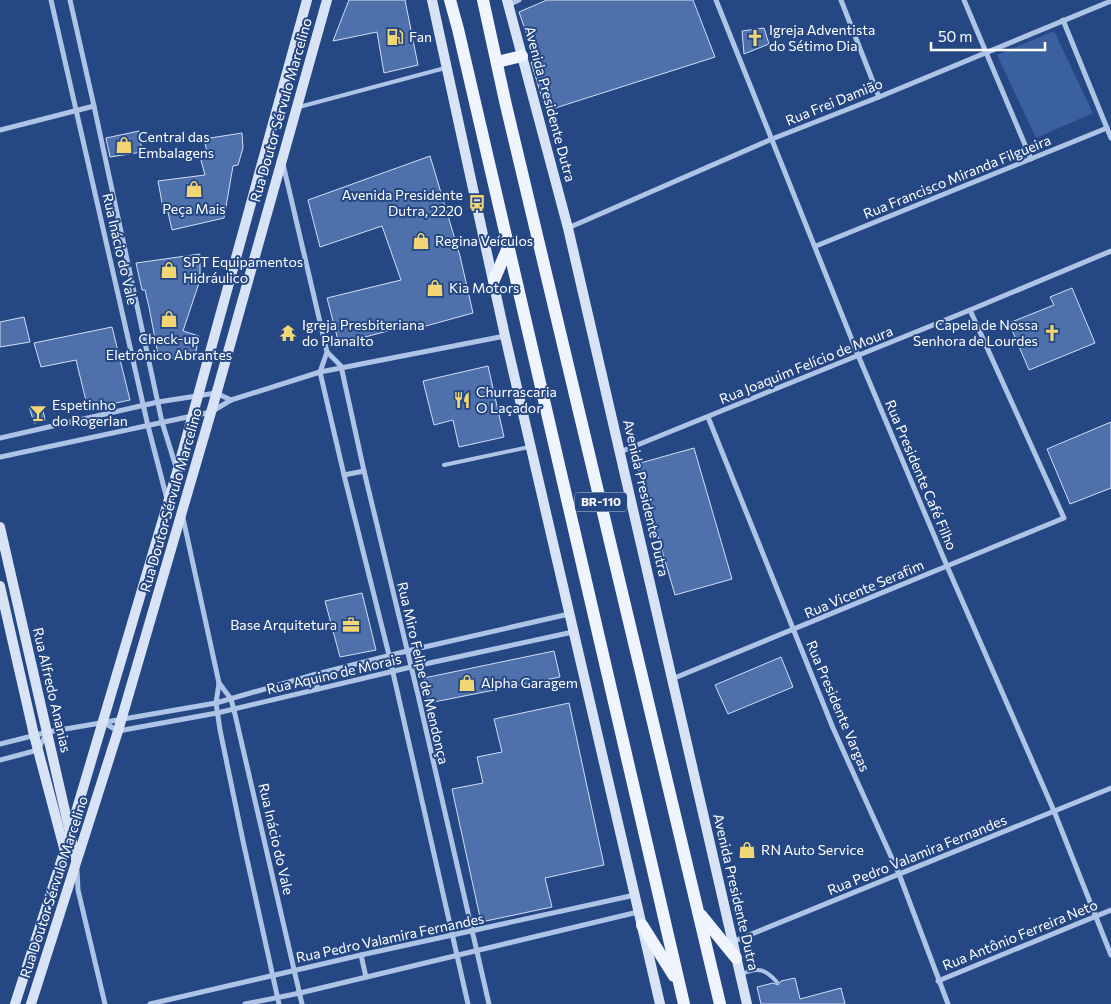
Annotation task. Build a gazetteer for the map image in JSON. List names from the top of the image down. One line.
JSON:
{"streets":{"main road":["Avenida Presidente Dutra","Rua Doutor Sérvulo Marcelino","BR-110","Rua Alfredo Ananias"],"street":["Rua Frei Damião","Rua Francisco Miranda Filgueira","Rua Inácio do Vale","Rua Joaquim Felício de Moura","Rua Presidente Café Filho","Rua Vicente Serafim","Rua Miro Felipe de Mendonça","Rua Aquino de Morais","Rua Presidente Vargas","Rua Pedro Valamira Fernandes","Rua Antônio Ferreira Neto"]},"crossings":[["Rua Frei Damião","Avenida Presidente Dutra"],["Rua Frei Damião","Rua Presidente Café Filho"],["Avenida Presidente Dutra","Rua Joaquim Felício de Moura"],["Avenida Presidente Dutra","Rua Vicente Serafim"],["Avenida Presidente Dutra","Rua Pedro Valamira Fernandes"],["Rua Doutor Sérvulo Marcelino","Rua Inácio do Vale"],["Rua Doutor Sérvulo Marcelino","Rua Aquino de Morais"],["Rua Doutor Sérvulo Marcelino","Rua Alfredo Ananias"],["Rua Francisco Miranda Filgueira","Rua Presidente Café Filho"],["Rua Inácio do Vale","Rua Aquino de Morais"],["Rua Inácio do Vale","Rua Pedro Valamira Fernandes"],["Rua Joaquim Felício de Moura","Rua Presidente Café Filho"],["Rua Joaquim Felício de Moura","Rua Vicente Serafim"],["Rua Joaquim Felício de Moura","Rua Presidente Vargas"],["Rua Presidente Café Filho","Rua Vicente Serafim"],["Rua Presidente Café Filho","Rua Pedro Valamira Fernandes"],["Rua Presidente Café Filho","Rua Antônio Ferreira Neto"],["Rua Vicente Serafim","Rua Presidente Vargas"],["Rua Miro Felipe de Mendonça","Rua Aquino de Morais"],["Rua Miro Felipe de Mendonça","Rua Pedro Valamira Fernandes"],["Rua Aquino de Morais","Rua Alfredo Ananias"],["Rua Presidente Vargas","Rua Pedro Valamira Fernandes"],["Rua Presidente Vargas","Rua Antônio Ferreira Neto"]],"places":{"fuel station":["Fan"],"church":["Igreja Adventista do Sétimo Dia","Capela de Nossa Senhora de Lourdes"],"shop":["Central das Embalagens","Peça Mais","Regina Veículos","SPT Equipamentos Hidráulico","Kia Motors","Check-up Eletrônico Abrantes","Alpha Garagem","RN Auto Service"],"bus stop":["Avenida Presidente Dutra, 2220"],"temple":["Igreja Presbiteriana do Planalto"],"restaurant":["Churrascaria O Laçador"],"bar":["Espetinho do Rogerlan"],"office":["Base Arquitetura"]},"scale_bar":"50 m"}
